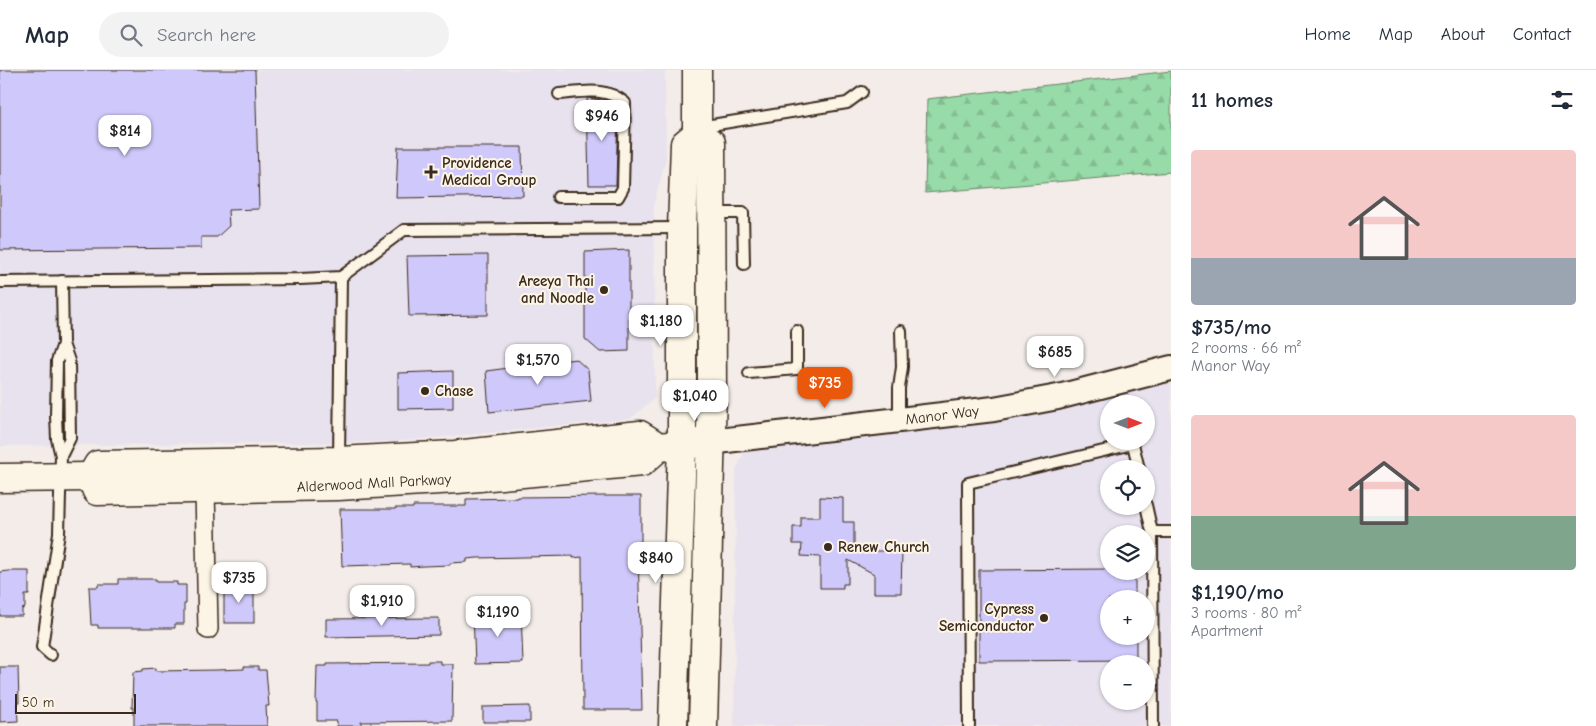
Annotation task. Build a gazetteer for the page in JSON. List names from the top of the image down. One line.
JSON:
{"streets":{"main road":["Alderwood Mall Parkway"],"street":["Manor Way"]},"places":{"health":["Providence Medical Group"],"other":["Areeya Thai and Noodle","Chase","Renew Church","Cypress Semiconductor"]},"scale_bar":"50 m","north":"right","page":{"header":"Map","search":"Search here","nav":["Home","Map","About","Contact"],"heading":"11 homes","price":["$946","$814","$1,180","$685","$1,570","$735","$1,040","$840","$735","$1,910","$1,190"],"list":[{"name":"$735/mo","note":"2 rooms · 66 m² · Manor Way"},{"name":"$1,190/mo","note":"3 rooms · 80 m² · Apartment"}],"map_buttons":["+","−"],"scale":"50 m"}}
